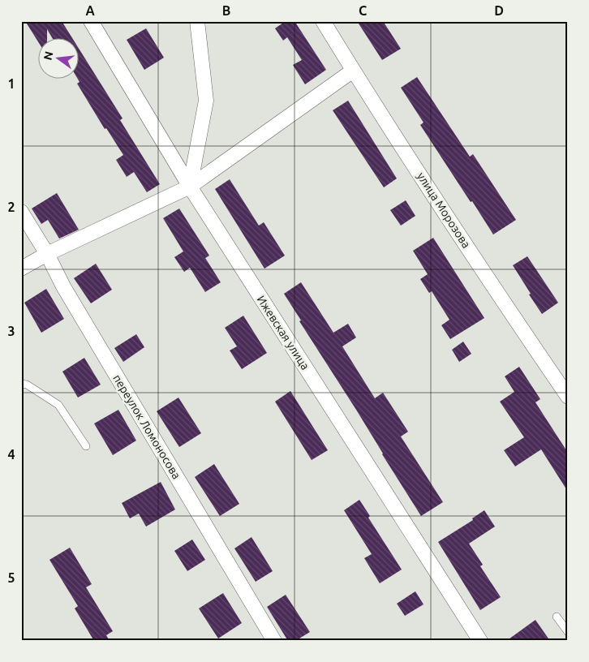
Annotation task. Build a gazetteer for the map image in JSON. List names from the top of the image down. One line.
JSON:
{"streets":{"street":["улица Морозова","Ижевская улица","переулок Ломоносова"]},"north":"left","grid":{"columns":["A","B","C","D"],"rows":["1","2","3","4","5"]}}
